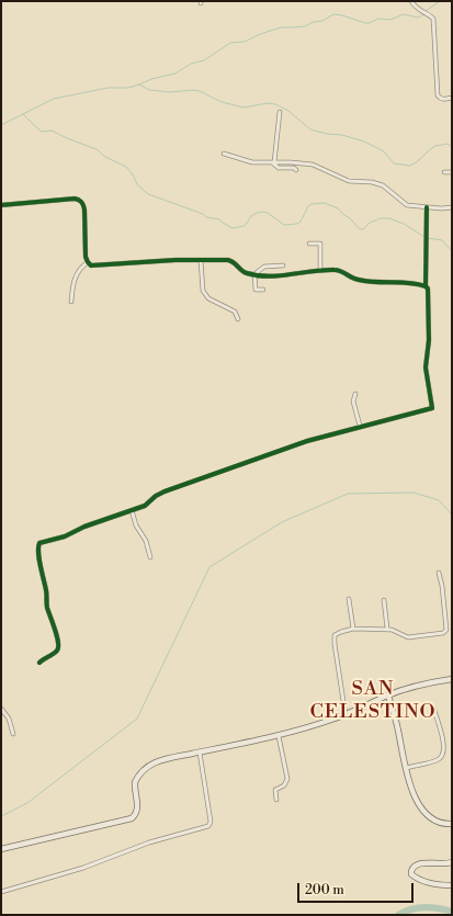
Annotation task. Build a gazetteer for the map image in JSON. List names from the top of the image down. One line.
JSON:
{"districts":["SAN CELESTINO"],"scale_bar":"200 m"}
